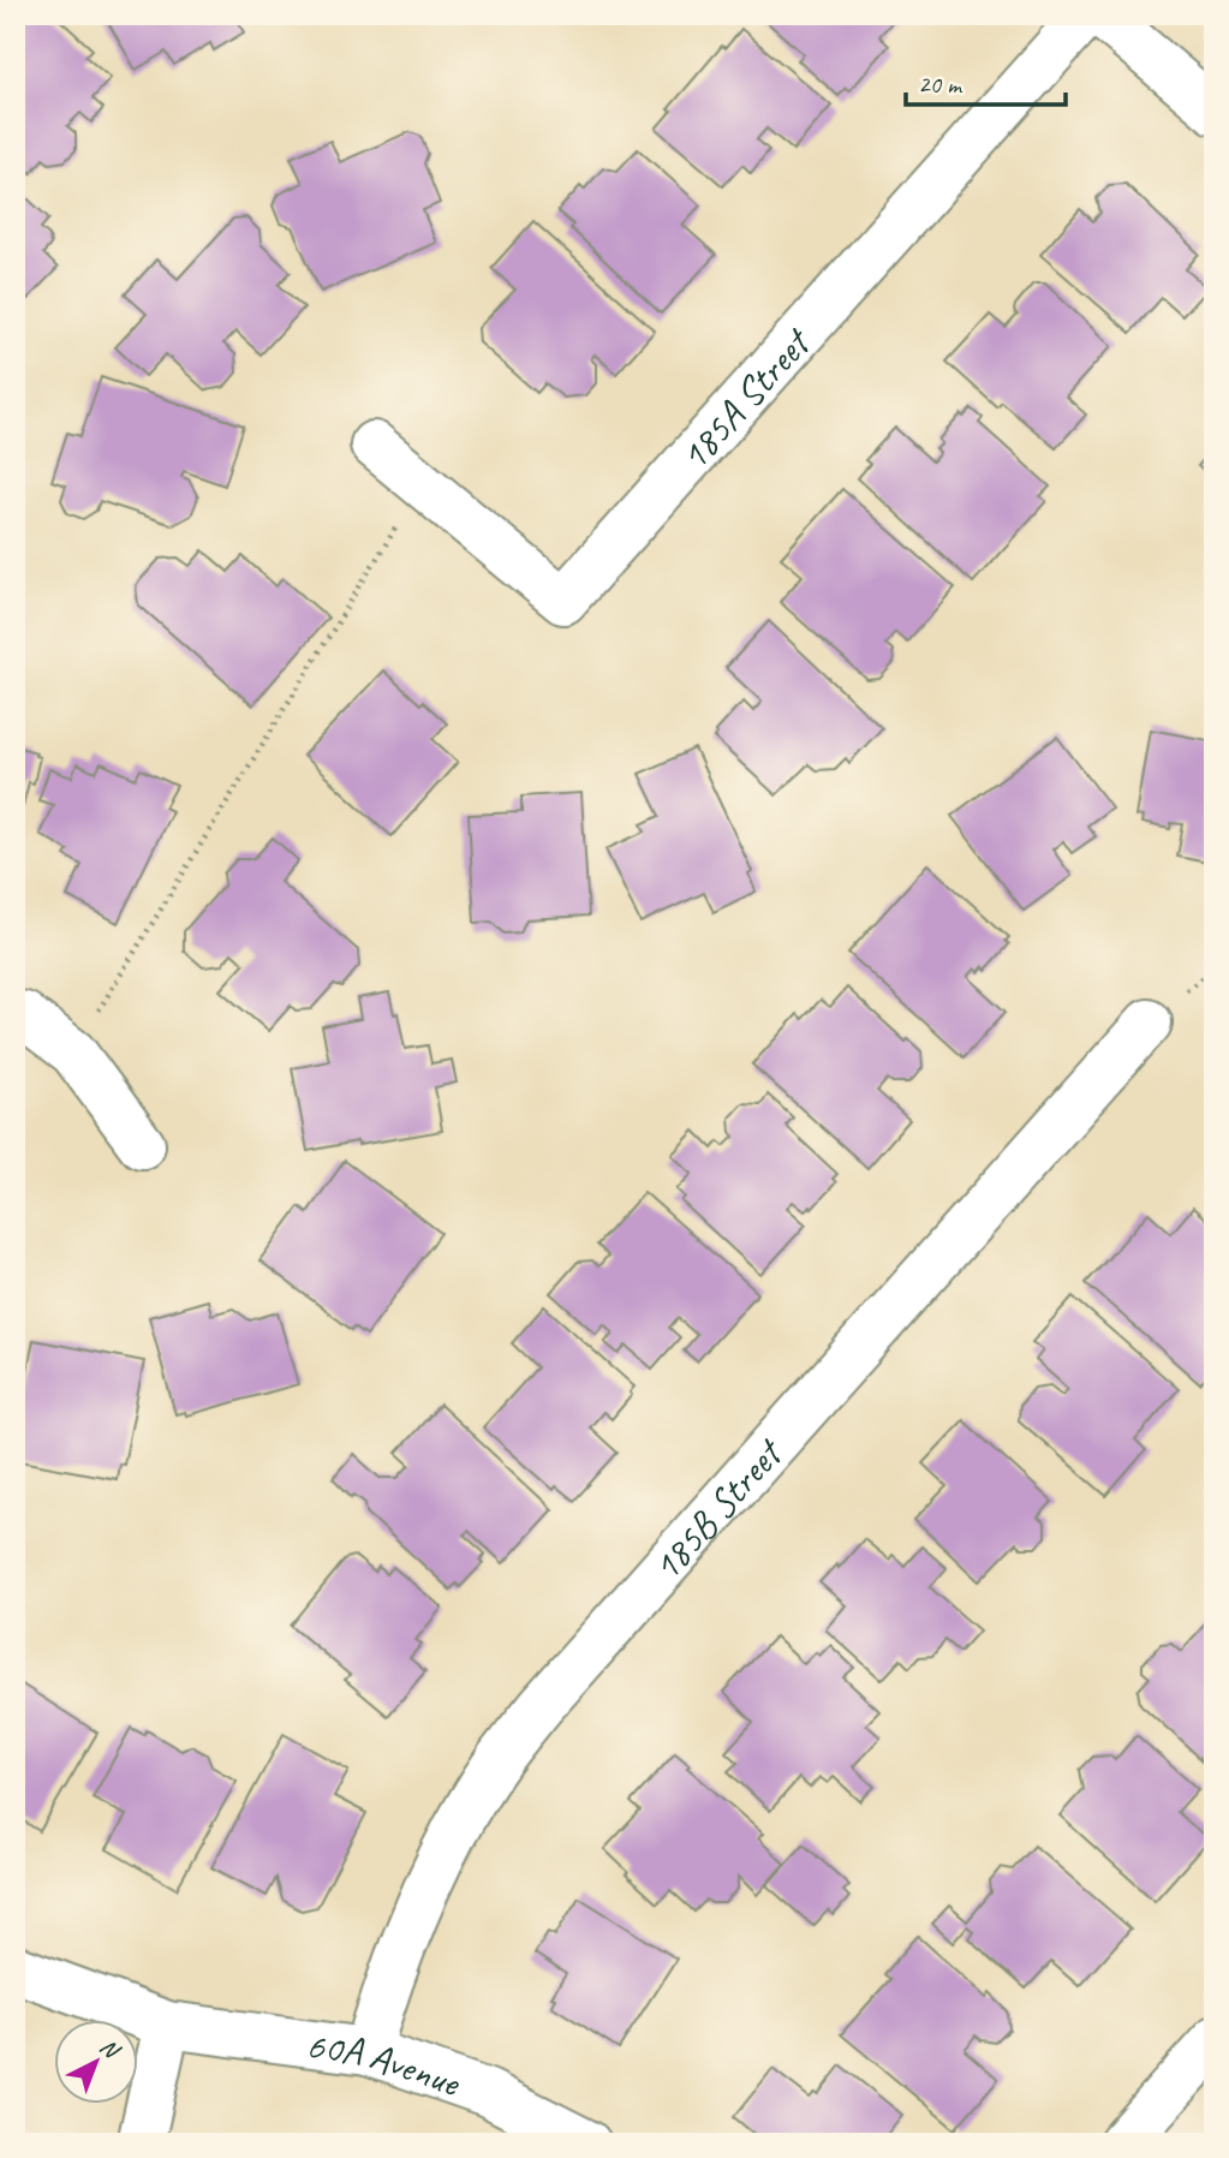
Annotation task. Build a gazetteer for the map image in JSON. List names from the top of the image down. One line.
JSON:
{"streets":{"street":["185A Street","185B Street","60A Avenue"]},"crossings":[["185B Street","60A Avenue"]],"scale_bar":"20 m","north":"top right"}
